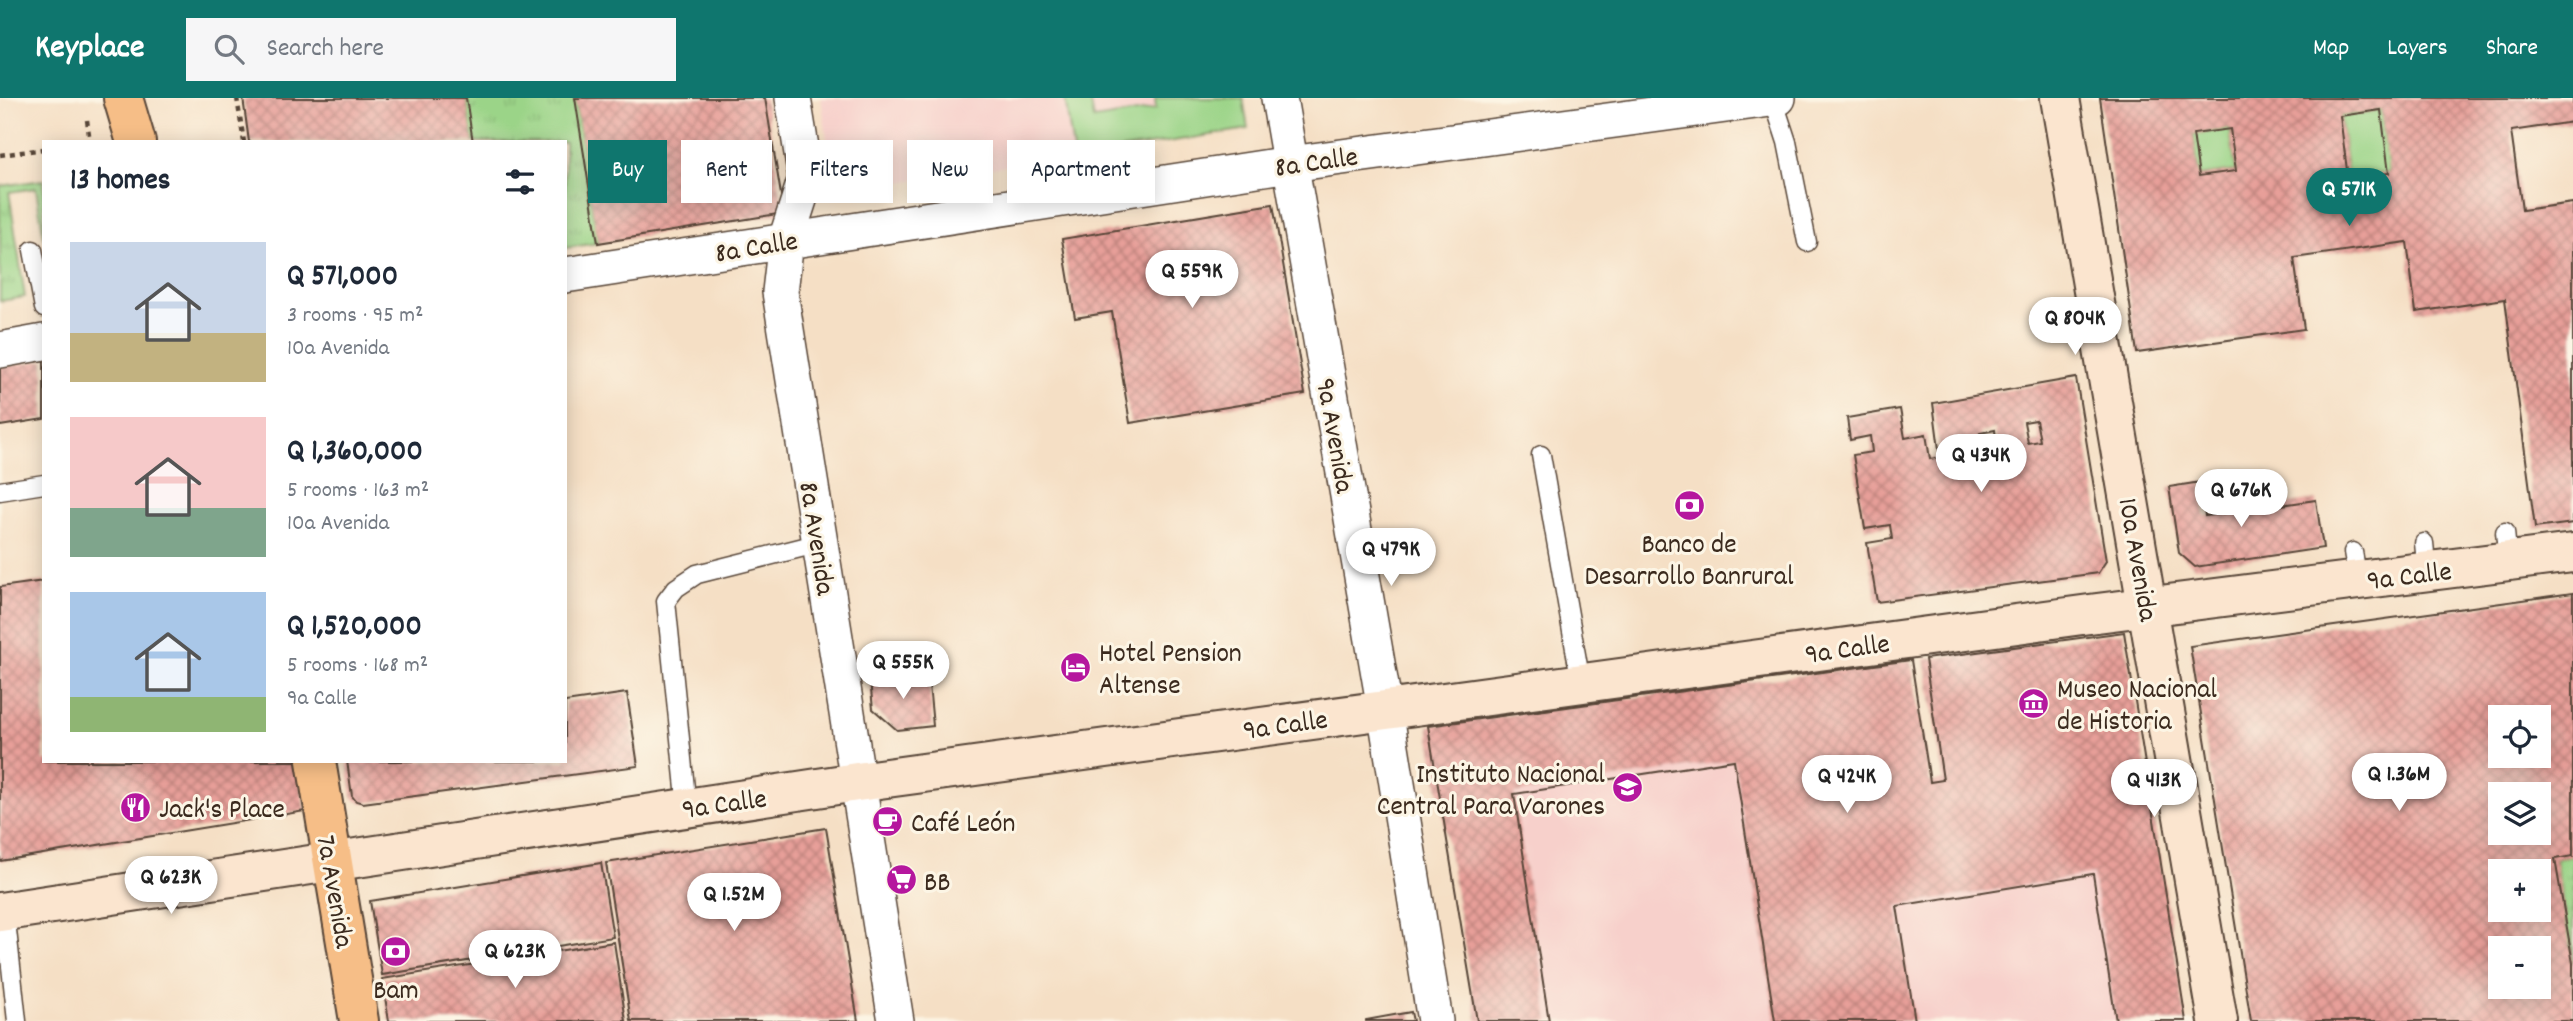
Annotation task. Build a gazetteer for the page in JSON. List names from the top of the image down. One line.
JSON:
{"streets":{"main road":["10a Avenida","9a Calle","7a Avenida"],"street":["8a Calle","9a Avenida","8a Avenida"]},"crossings":[["8a Calle","9a Avenida"],["8a Calle","8a Avenida"],["9a Avenida","9a Calle"],["8a Avenida","9a Calle"],["10a Avenida","9a Calle"],["9a Calle","7a Avenida"]],"places":{"bank":["Banco de Desarrollo Banrural","Bam"],"hotel":["Hotel Pension Altense"],"museum":["Museo Nacional de Historia"],"school or university":["Instituto Nacional Central Para Varones"],"restaurant":["Jack's Place"],"cafe":["Café León"],"supermarket":["BB"]},"page":{"header":"Keyplace","search":"Search here","nav":["Map","Layers","Share"],"chip":["Buy","Rent","Filters","New","Apartment"],"heading":"13 homes","price":["Q 571K","Q 559K","Q 804K","Q 434K","Q 676K","Q 479K","Q 555K","Q 1.36M","Q 424K","Q 413K","Q 623K","Q 1.52M","Q 623K"],"list":[{"name":"Q 571,000","note":"3 rooms · 95 m² · 10a Avenida"},{"name":"Q 1,360,000","note":"5 rooms · 163 m² · 10a Avenida"},{"name":"Q 1,520,000","note":"5 rooms · 168 m² · 9a Calle"}],"map_buttons":["+","−"]}}
